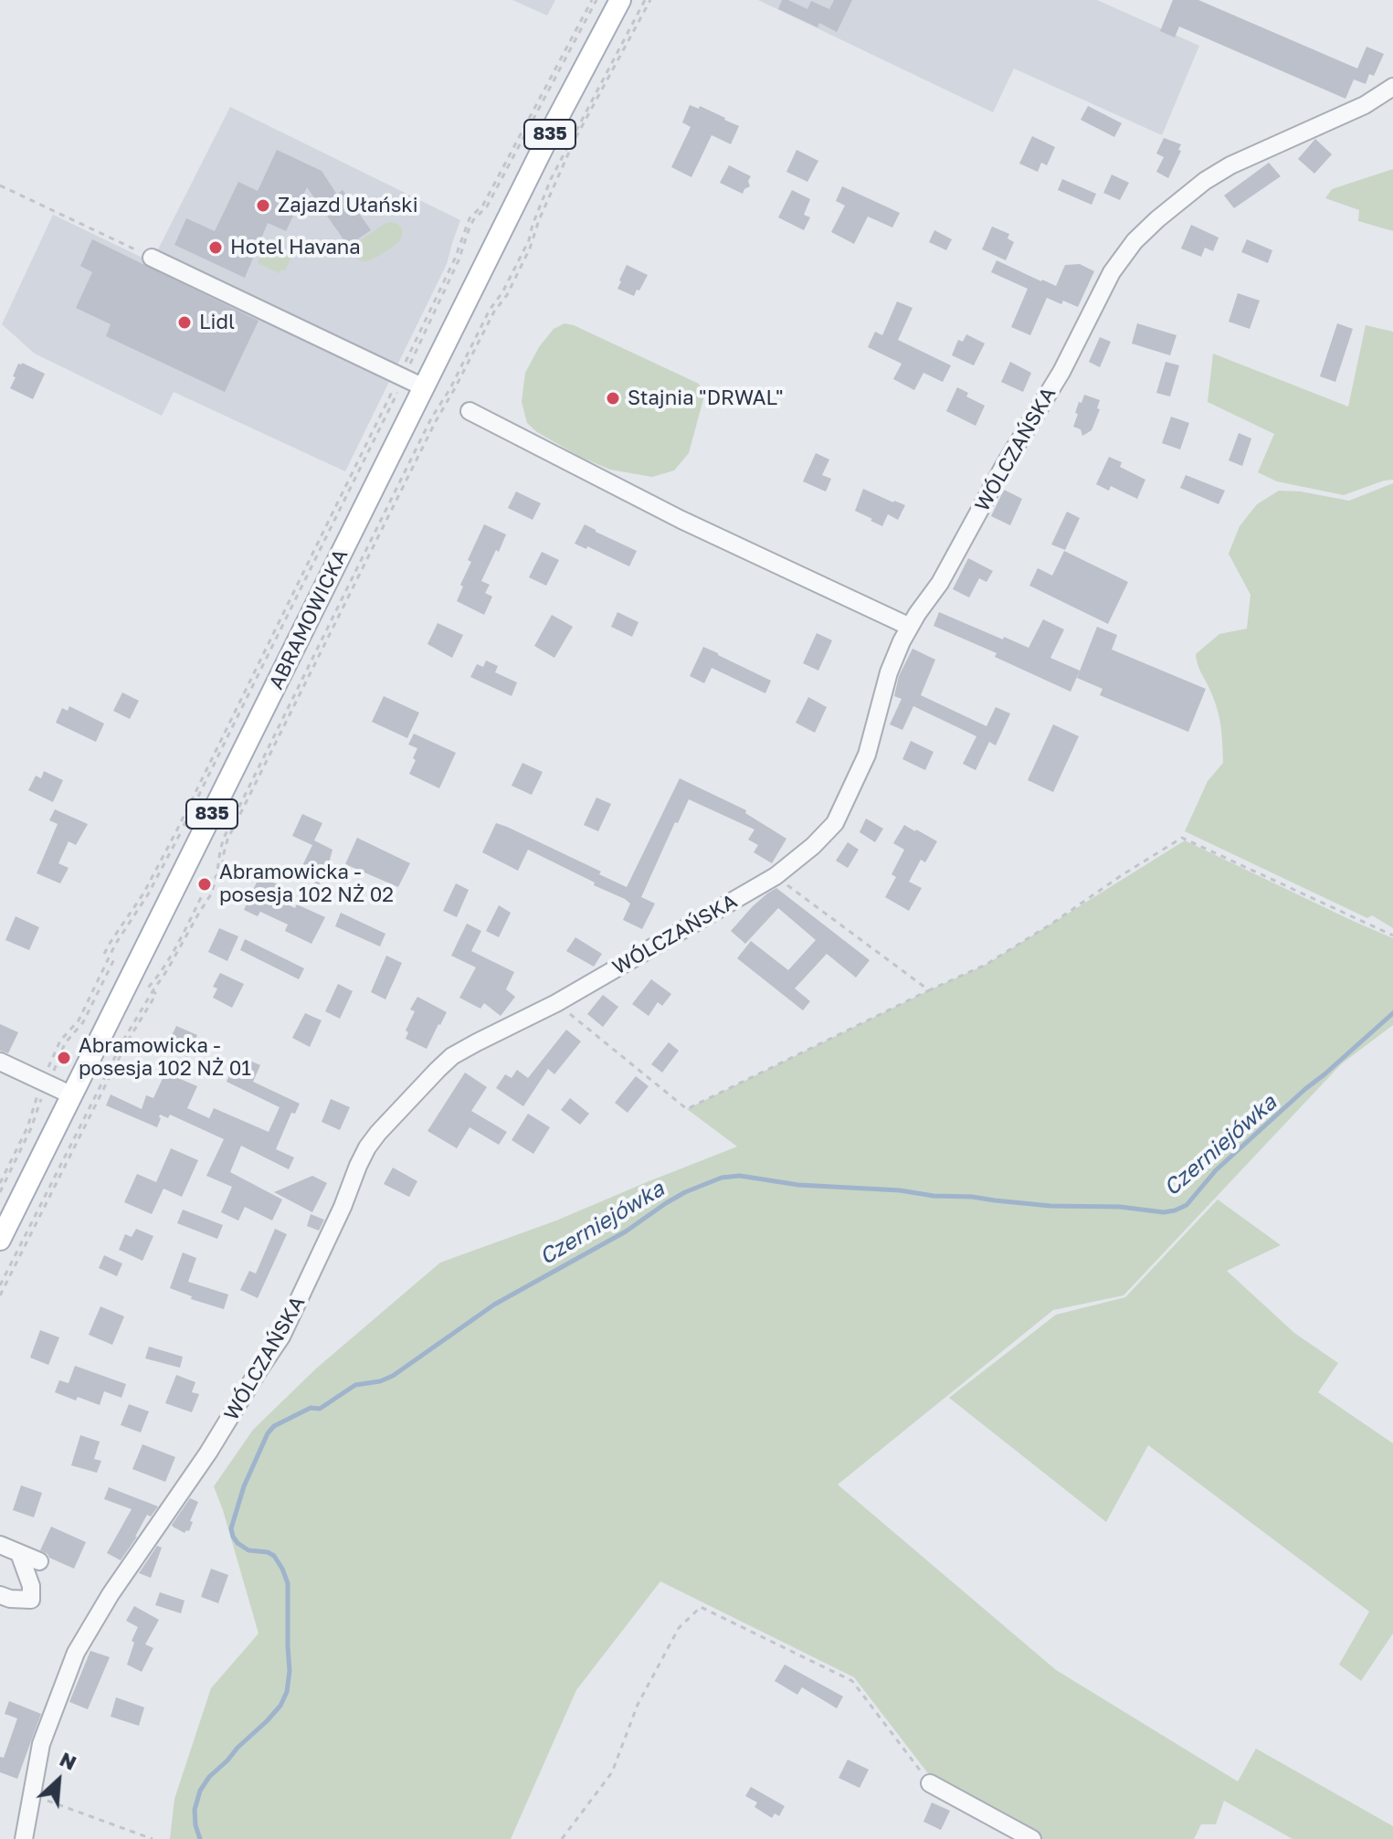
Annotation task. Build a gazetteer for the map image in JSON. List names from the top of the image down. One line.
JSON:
{"streets":{"main road":["835","ABRAMOWICKA"],"street":["WÓLCZAŃSKA"]},"water":["Czerniejówka"],"places":["Zajazd Ułański","Hotel Havana","Lidl","Stajnia \"DRWAL\"","Abramowicka - posesja 102 NŻ 02","Abramowicka - posesja 102 NŻ 01"],"north":"top right"}
